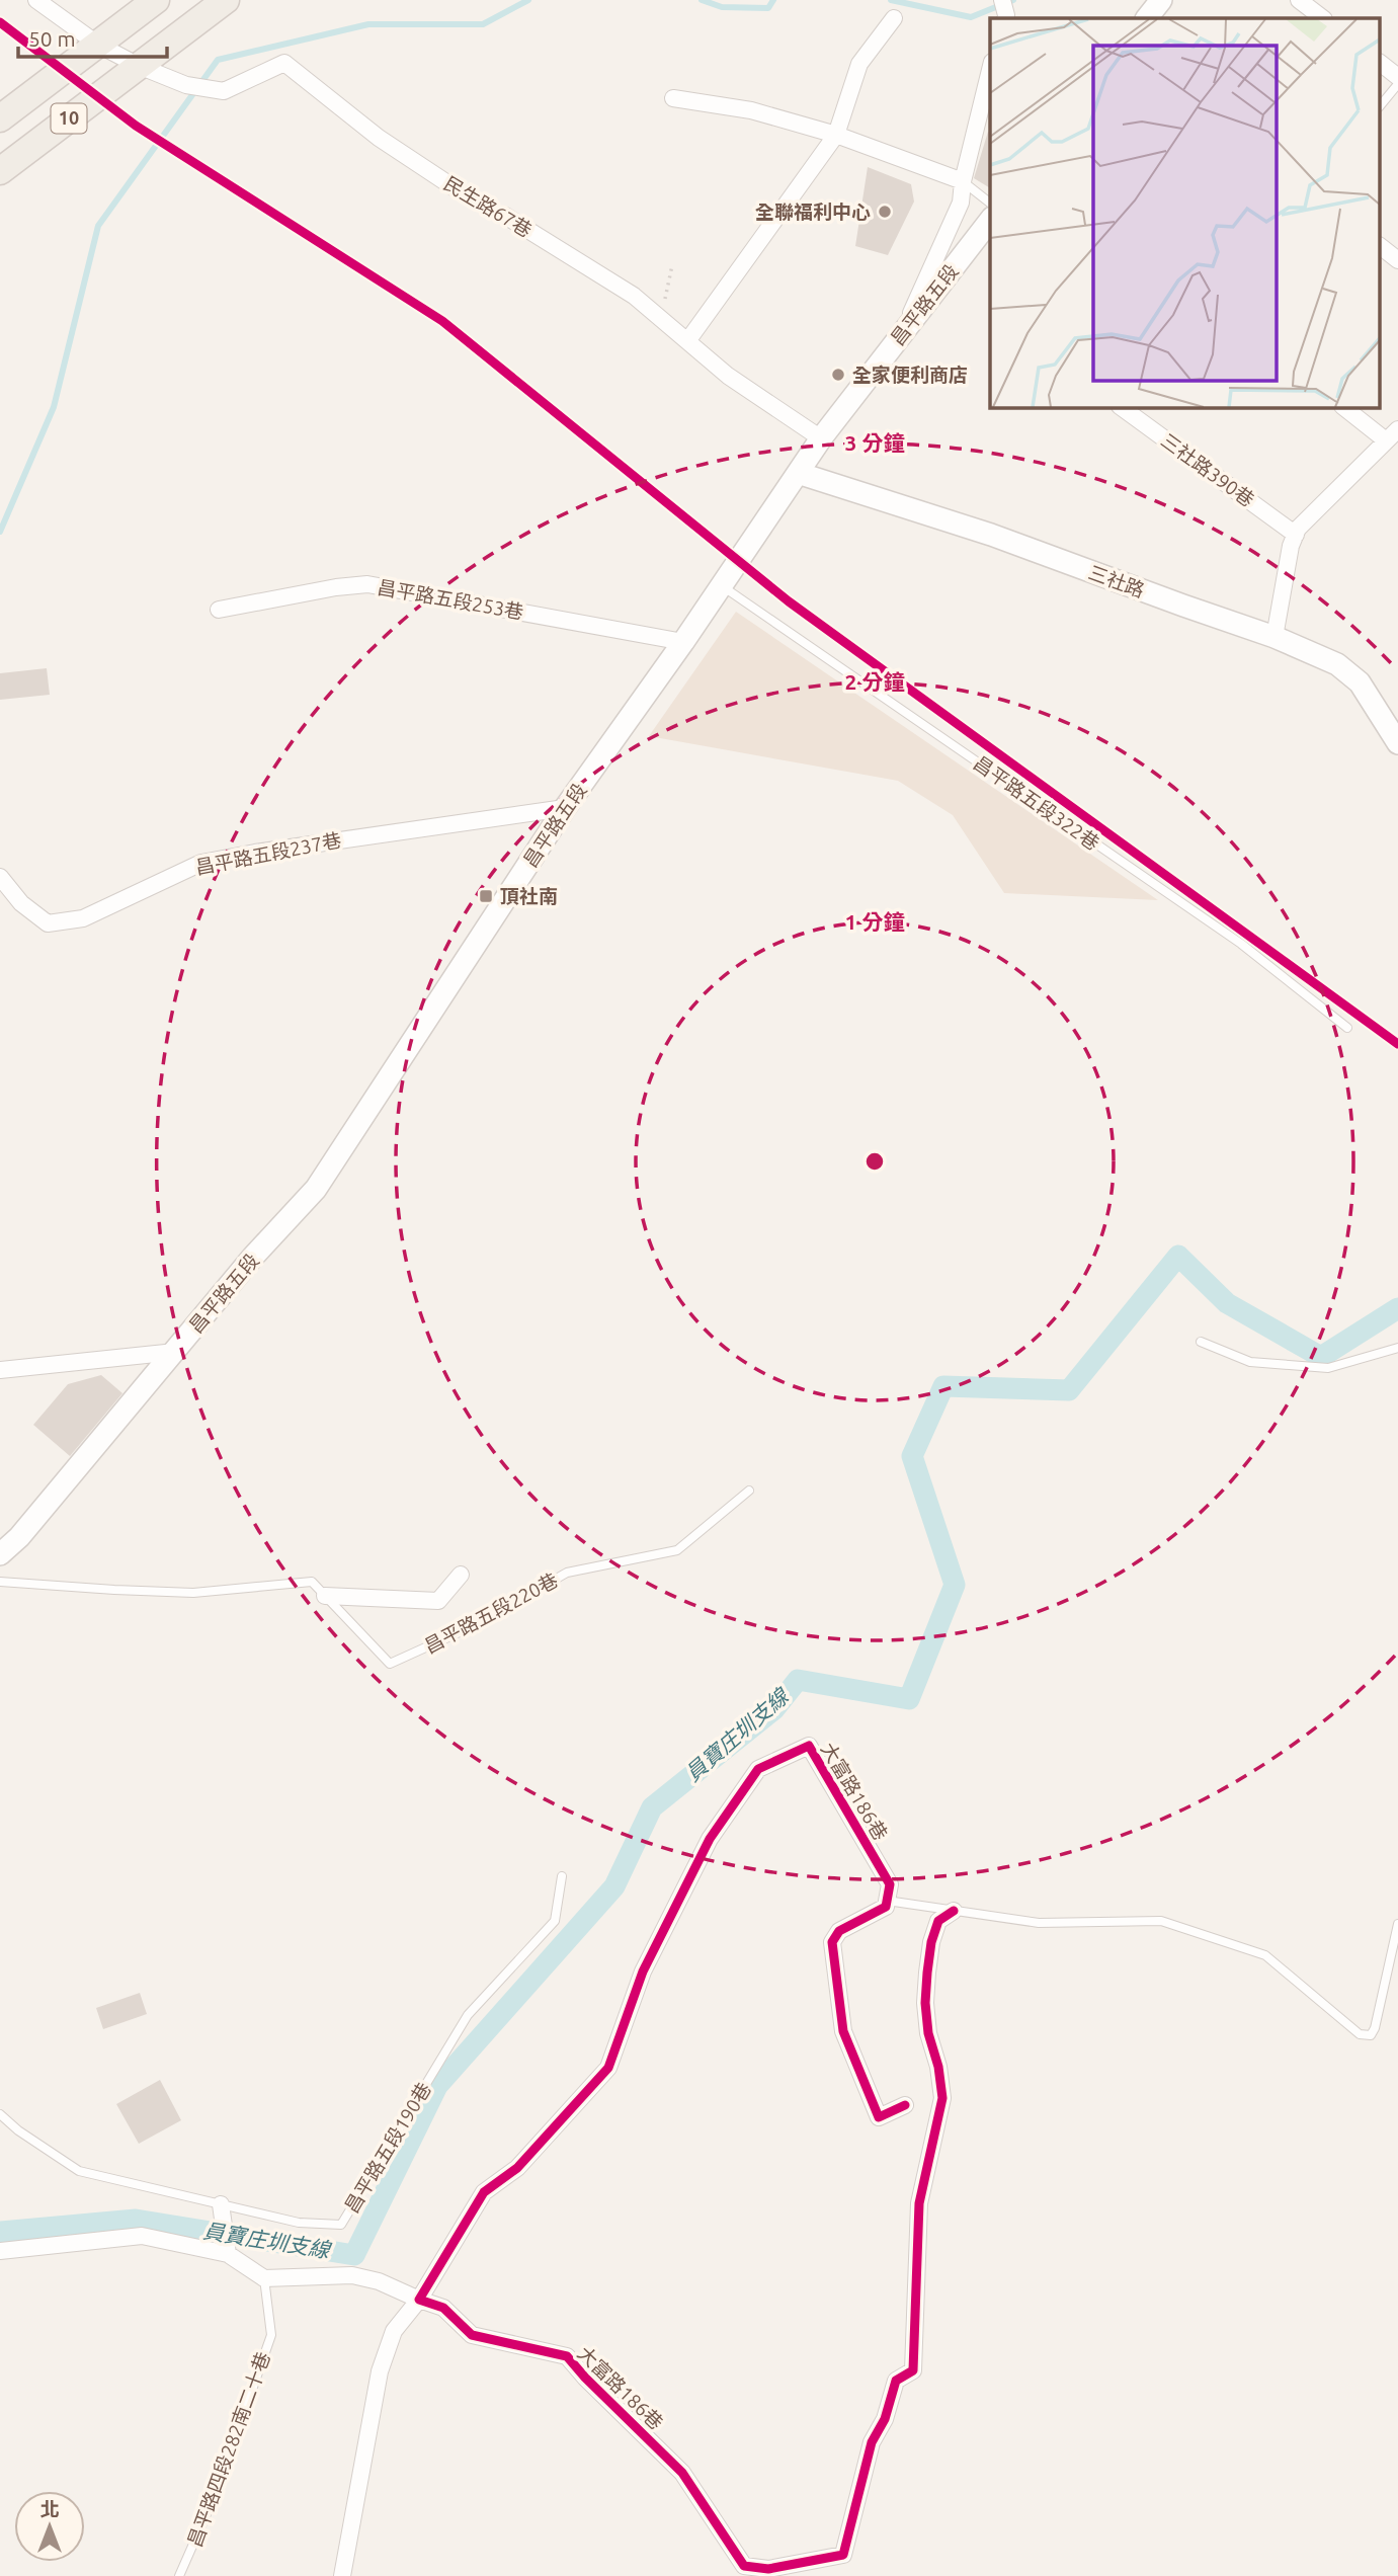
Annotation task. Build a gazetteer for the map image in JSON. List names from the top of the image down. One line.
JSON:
{"streets":{"main road":["10"],"street":["民生路67巷","昌平路五段","三社路390巷","三社路","昌平路五段253巷","昌平路五段237巷","昌平路五段220巷","大富路186巷"],"lane":["昌平路五段322巷","昌平路五段190巷","昌平路四段282南二十巷"]},"crossings":[["10","民生路67巷"],["民生路67巷","昌平路五段"],["昌平路五段","三社路"],["昌平路五段","昌平路五段253巷"],["昌平路五段","昌平路五段322巷"],["昌平路五段","昌平路五段237巷"],["大富路186巷","昌平路四段282南二十巷"]],"water":["員寶庄圳支線"],"places":{"other":["全聯福利中心","全家便利商店"],"transit":["頂社南"]},"scale_bar":"50 m","north":"top","rings":["3 分鐘","2 分鐘","1 分鐘"]}
